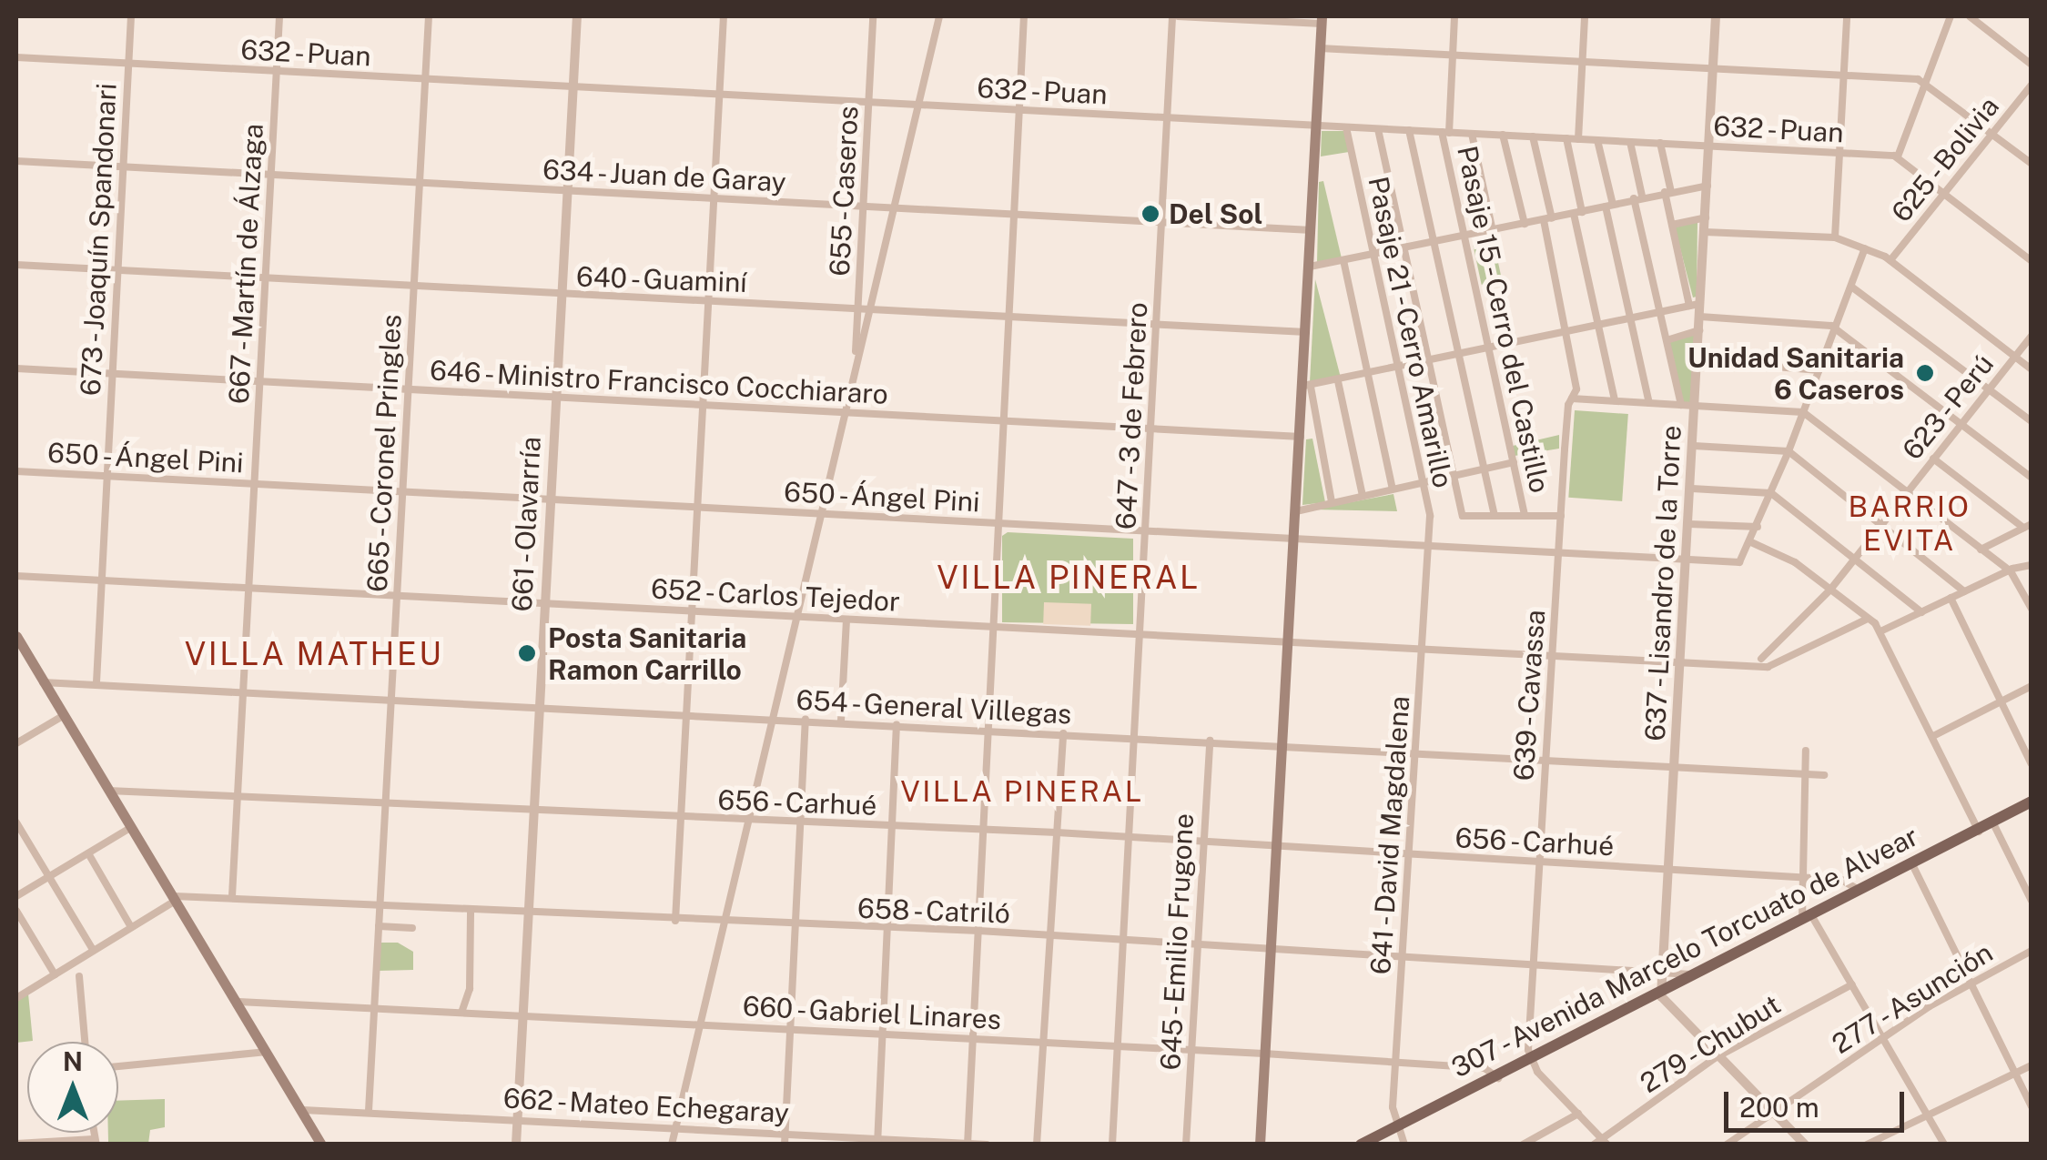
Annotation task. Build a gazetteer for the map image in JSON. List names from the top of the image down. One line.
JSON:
{"streets":{"main road":["307 - Avenida Marcelo Torcuato de Alvear"],"street":["632 - Puan","625 - Bolivia","634 - Juan de Garay","655 - Caseros","673 - Joaquín Spandonari","667 - Martín de Álzaga","640 - Guaminí","Pasaje 15 - Cerro del Castillo","Pasaje 21 - Cerro Amarillo","646 - Ministro Francisco Cocchiararo","623 - Perú","647 - 3 de Febrero","665 - Coronel Pringles","650 - Ángel Pini","661 - Olavarría","637 - Lisandro de la Torre","652 - Carlos Tejedor","639 - Cavassa","654 - General Villegas","656 - Carhué","641 - David Magdalena","658 - Catriló","645 - Emilio Frugone","277 - Asunción","660 - Gabriel Linares","279 - Chubut","662 - Mateo Echegaray"]},"crossings":[["632 - Puan","655 - Caseros"],["632 - Puan","673 - Joaquín Spandonari"],["632 - Puan","667 - Martín de Álzaga"],["632 - Puan","Pasaje 15 - Cerro del Castillo"],["632 - Puan","Pasaje 21 - Cerro Amarillo"],["632 - Puan","647 - 3 de Febrero"],["632 - Puan","665 - Coronel Pringles"],["632 - Puan","661 - Olavarría"],["632 - Puan","637 - Lisandro de la Torre"],["632 - Puan","639 - Cavassa"],["625 - Bolivia","650 - Ángel Pini"],["634 - Juan de Garay","655 - Caseros"],["634 - Juan de Garay","673 - Joaquín Spandonari"],["634 - Juan de Garay","667 - Martín de Álzaga"],["634 - Juan de Garay","647 - 3 de Febrero"],["634 - Juan de Garay","665 - Coronel Pringles"],["634 - Juan de Garay","661 - Olavarría"],["655 - Caseros","640 - Guaminí"],["673 - Joaquín Spandonari","640 - Guaminí"],["673 - Joaquín Spandonari","646 - Ministro Francisco Cocchiararo"],["673 - Joaquín Spandonari","650 - Ángel Pini"],["673 - Joaquín Spandonari","652 - Carlos Tejedor"],["673 - Joaquín Spandonari","654 - General Villegas"],["667 - Martín de Álzaga","640 - Guaminí"],["667 - Martín de Álzaga","646 - Ministro Francisco Cocchiararo"],["667 - Martín de Álzaga","650 - Ángel Pini"],["667 - Martín de Álzaga","652 - Carlos Tejedor"],["667 - Martín de Álzaga","654 - General Villegas"],["667 - Martín de Álzaga","656 - Carhué"],["667 - Martín de Álzaga","658 - Catriló"],["640 - Guaminí","647 - 3 de Febrero"],["640 - Guaminí","665 - Coronel Pringles"],["640 - Guaminí","661 - Olavarría"],["Pasaje 21 - Cerro Amarillo","650 - Ángel Pini"],["Pasaje 21 - Cerro Amarillo","641 - David Magdalena"],["646 - Ministro Francisco Cocchiararo","647 - 3 de Febrero"],["646 - Ministro Francisco Cocchiararo","665 - Coronel Pringles"],["646 - Ministro Francisco Cocchiararo","661 - Olavarría"],["647 - 3 de Febrero","650 - Ángel Pini"],["647 - 3 de Febrero","652 - Carlos Tejedor"],["647 - 3 de Febrero","654 - General Villegas"],["647 - 3 de Febrero","656 - Carhué"],["647 - 3 de Febrero","658 - Catriló"],["647 - 3 de Febrero","660 - Gabriel Linares"],["665 - Coronel Pringles","650 - Ángel Pini"],["665 - Coronel Pringles","652 - Carlos Tejedor"],["665 - Coronel Pringles","654 - General Villegas"],["665 - Coronel Pringles","656 - Carhué"],["665 - Coronel Pringles","658 - Catriló"],["665 - Coronel Pringles","660 - Gabriel Linares"],["665 - Coronel Pringles","662 - Mateo Echegaray"],["650 - Ángel Pini","661 - Olavarría"],["650 - Ángel Pini","637 - Lisandro de la Torre"],["650 - Ángel Pini","639 - Cavassa"],["650 - Ángel Pini","641 - David Magdalena"],["661 - Olavarría","652 - Carlos Tejedor"],["661 - Olavarría","654 - General Villegas"],["661 - Olavarría","656 - Carhué"],["661 - Olavarría","658 - Catriló"],["661 - Olavarría","660 - Gabriel Linares"],["661 - Olavarría","662 - Mateo Echegaray"],["637 - Lisandro de la Torre","652 - Carlos Tejedor"],["637 - Lisandro de la Torre","654 - General Villegas"],["637 - Lisandro de la Torre","656 - Carhué"],["637 - Lisandro de la Torre","658 - Catriló"],["637 - Lisandro de la Torre","307 - Avenida Marcelo Torcuato de Alvear"],["652 - Carlos Tejedor","639 - Cavassa"],["652 - Carlos Tejedor","641 - David Magdalena"],["639 - Cavassa","654 - General Villegas"],["639 - Cavassa","656 - Carhué"],["639 - Cavassa","658 - Catriló"],["639 - Cavassa","307 - Avenida Marcelo Torcuato de Alvear"],["654 - General Villegas","641 - David Magdalena"],["654 - General Villegas","645 - Emilio Frugone"],["656 - Carhué","641 - David Magdalena"],["656 - Carhué","645 - Emilio Frugone"],["656 - Carhué","307 - Avenida Marcelo Torcuato de Alvear"],["641 - David Magdalena","658 - Catriló"],["641 - David Magdalena","307 - Avenida Marcelo Torcuato de Alvear"],["641 - David Magdalena","660 - Gabriel Linares"],["658 - Catriló","645 - Emilio Frugone"],["658 - Catriló","307 - Avenida Marcelo Torcuato de Alvear"],["645 - Emilio Frugone","660 - Gabriel Linares"],["307 - Avenida Marcelo Torcuato de Alvear","660 - Gabriel Linares"]],"districts":["BARRIO EVITA","VILLA PINERAL","VILLA MATHEU","VILLA PINERAL"],"places":["Del Sol","Unidad Sanitaria 6 Caseros","Posta Sanitaria Ramon Carrillo"],"scale_bar":"200 m","north":"top"}
